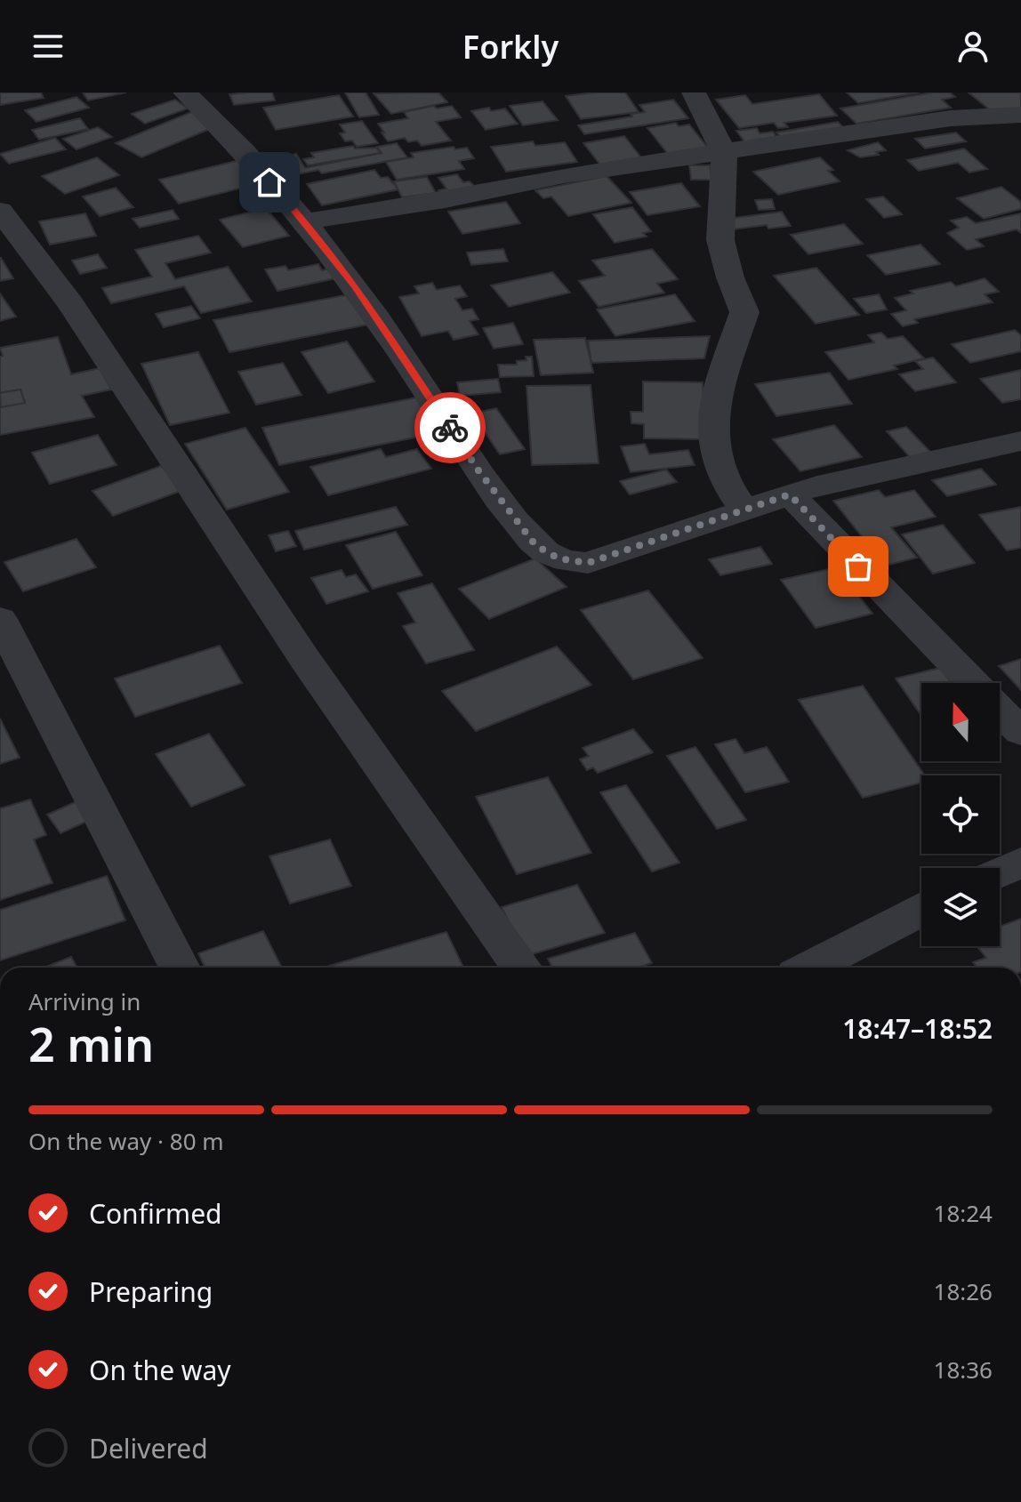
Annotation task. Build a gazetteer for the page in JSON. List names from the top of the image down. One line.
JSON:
{"north":"top","page":{"header":"Forkly","heading":["2 min","Arriving in","18:47–18:52"],"bar":"On the way · 80 m","list":[["Confirmed","18:24"],["Preparing","18:26"],["On the way","18:36"],"Delivered"]}}
